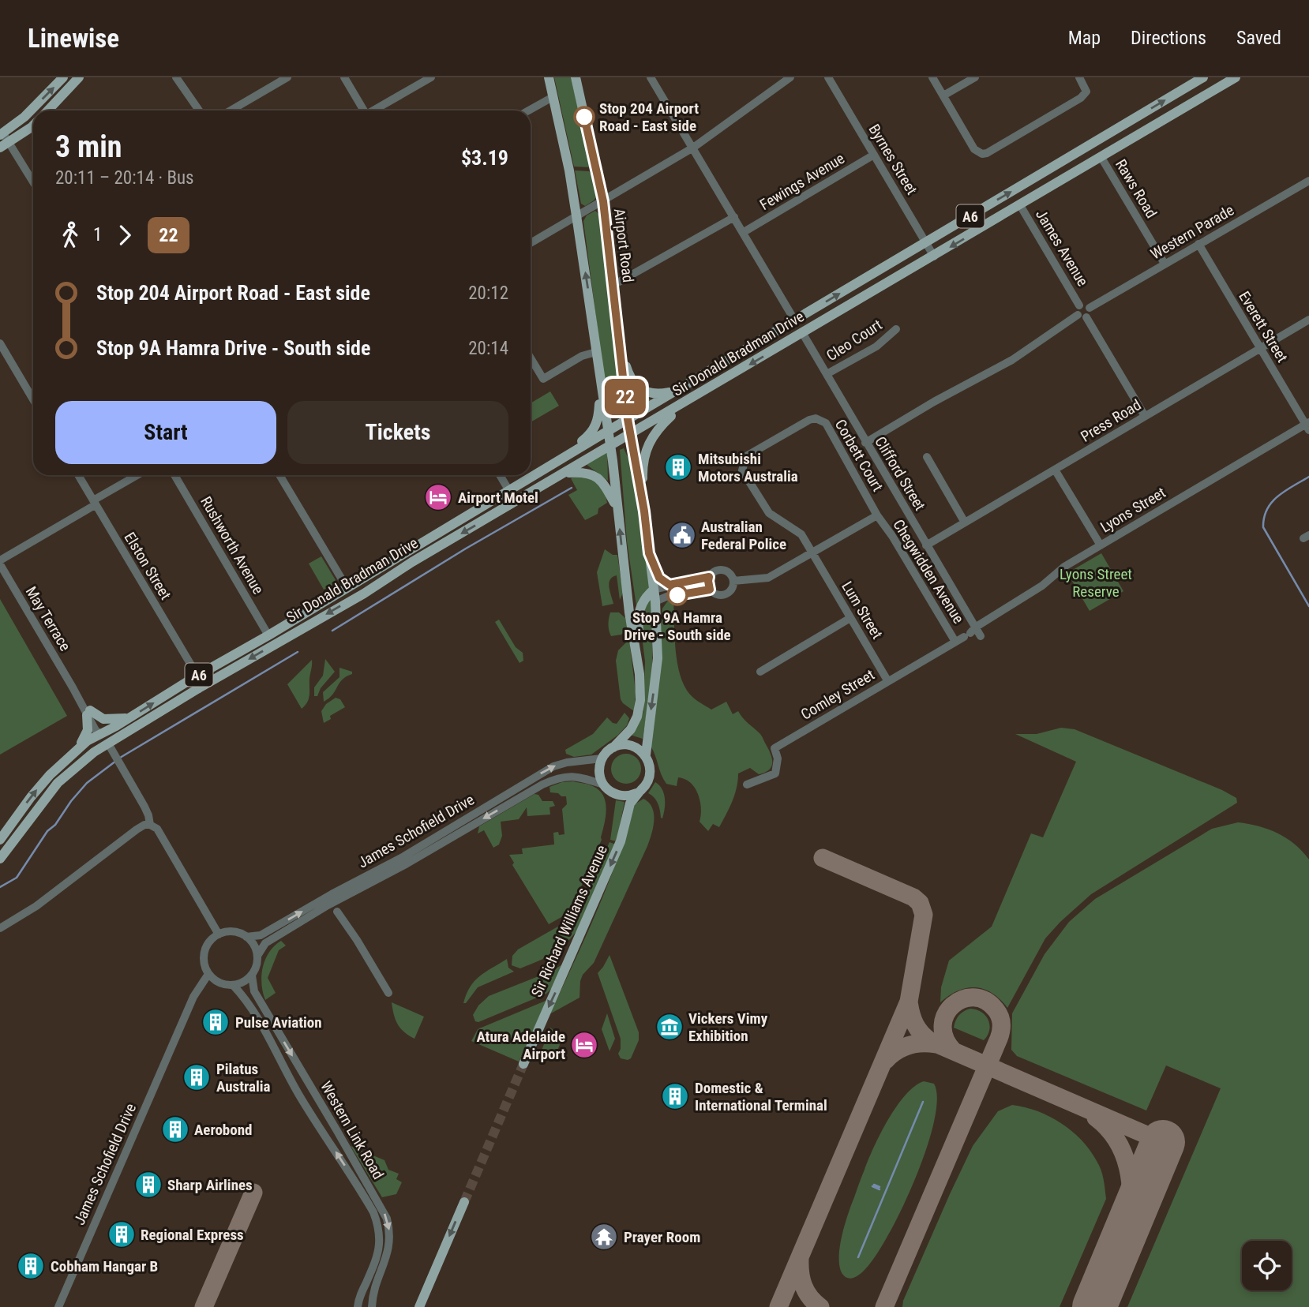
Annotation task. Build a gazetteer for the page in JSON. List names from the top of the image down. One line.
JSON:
{"streets":{"main road":["A6","Airport Road","Sir Donald Bradman Drive","Sir Richard Williams Avenue"],"street":["Byrnes Street","Fewings Avenue","Raws Road","Western Parade","James Avenue","Everett Street","Cleo Court","Press Road","Corbett Court","Clifford Street","Lyons Street","Rushworth Avenue","Elston Street","Chegwidden Avenue","Lum Street","May Terrace","Comley Street","James Schofield Drive","Western Link Road"]},"crossings":[["Byrnes Street","Fewings Avenue"],["Byrnes Street","Sir Donald Bradman Drive"],["Raws Road","Western Parade"],["Raws Road","Sir Donald Bradman Drive"],["Western Parade","James Avenue"],["Western Parade","Everett Street"],["Airport Road","Sir Donald Bradman Drive"],["James Avenue","Sir Donald Bradman Drive"],["Everett Street","Press Road"],["Everett Street","Lyons Street"],["Cleo Court","Clifford Street"],["Sir Donald Bradman Drive","Clifford Street"],["Sir Donald Bradman Drive","Rushworth Avenue"],["Sir Donald Bradman Drive","Elston Street"],["Sir Donald Bradman Drive","May Terrace"],["Press Road","Clifford Street"],["Corbett Court","Chegwidden Avenue"],["Corbett Court","Lum Street"],["Clifford Street","Lyons Street"],["Clifford Street","Comley Street"],["Lyons Street","Comley Street"],["Chegwidden Avenue","Comley Street"],["Lum Street","Comley Street"],["James Schofield Drive","Sir Richard Williams Avenue"],["James Schofield Drive","Western Link Road"]],"one_way":["Sir Richard Williams Avenue"],"parks":["Lyons Street Reserve"],"places":{"other":["Stop 204 Airport Road - East side","Stop 9A Hamra Drive - South side"],"building":["Mitsubishi Motors Australia","Pulse Aviation","Pilatus Australia","Domestic & International Terminal","Aerobond","Sharp Airlines","Regional Express","Cobham Hangar B"],"hotel":["Airport Motel","Atura Adelaide Airport"],"public building":["Australian Federal Police"],"museum":["Vickers Vimy Exhibition"],"temple":["Prayer Room"]},"lines":["bus line 22"],"page":{"header":"Linewise","nav":["Map","Directions","Saved"],"on_map":"22","heading":["3 min","20:11 – 20:14 · Bus","$3.19"],"legs":["1","22"],"list":[{"name":"Stop 204 Airport Road - East side","value":"20:12"},{"name":"Stop 9A Hamra Drive - South side","value":"20:14"}],"buttons":["Start","Tickets"]}}
